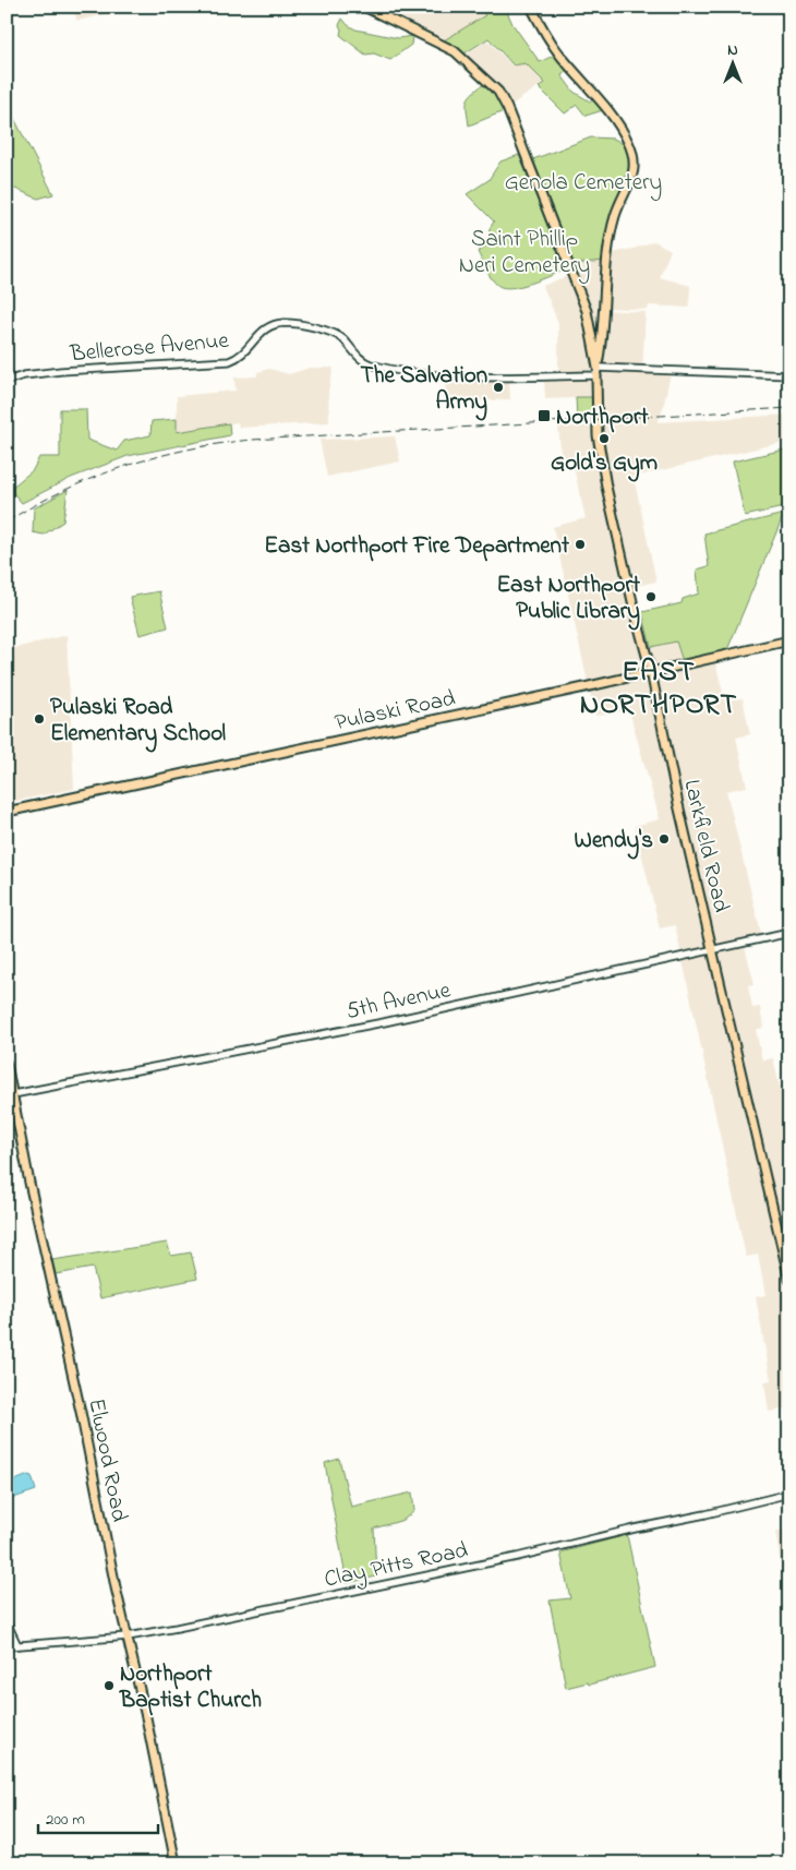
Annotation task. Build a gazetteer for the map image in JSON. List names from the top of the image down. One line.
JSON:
{"streets":{"main road":["Pulaski Road","Larkfield Road","Elwood Road"],"street":["Bellerose Avenue","5th Avenue","Clay Pitts Road"]},"crossings":[["Bellerose Avenue","Larkfield Road"],["Pulaski Road","Larkfield Road"],["Larkfield Road","5th Avenue"],["5th Avenue","Elwood Road"],["Elwood Road","Clay Pitts Road"]],"districts":["EAST NORTHPORT"],"parks":["Genola Cemetery","Saint Phillip Neri Cemetery"],"places":{"other":["The Salvation Army","Gold's Gym","East Northport Fire Department","East Northport Public Library","Pulaski Road Elementary School","Wendy's","Northport Baptist Church"],"transit":["Northport"]},"scale_bar":"200 m","north":"top"}
